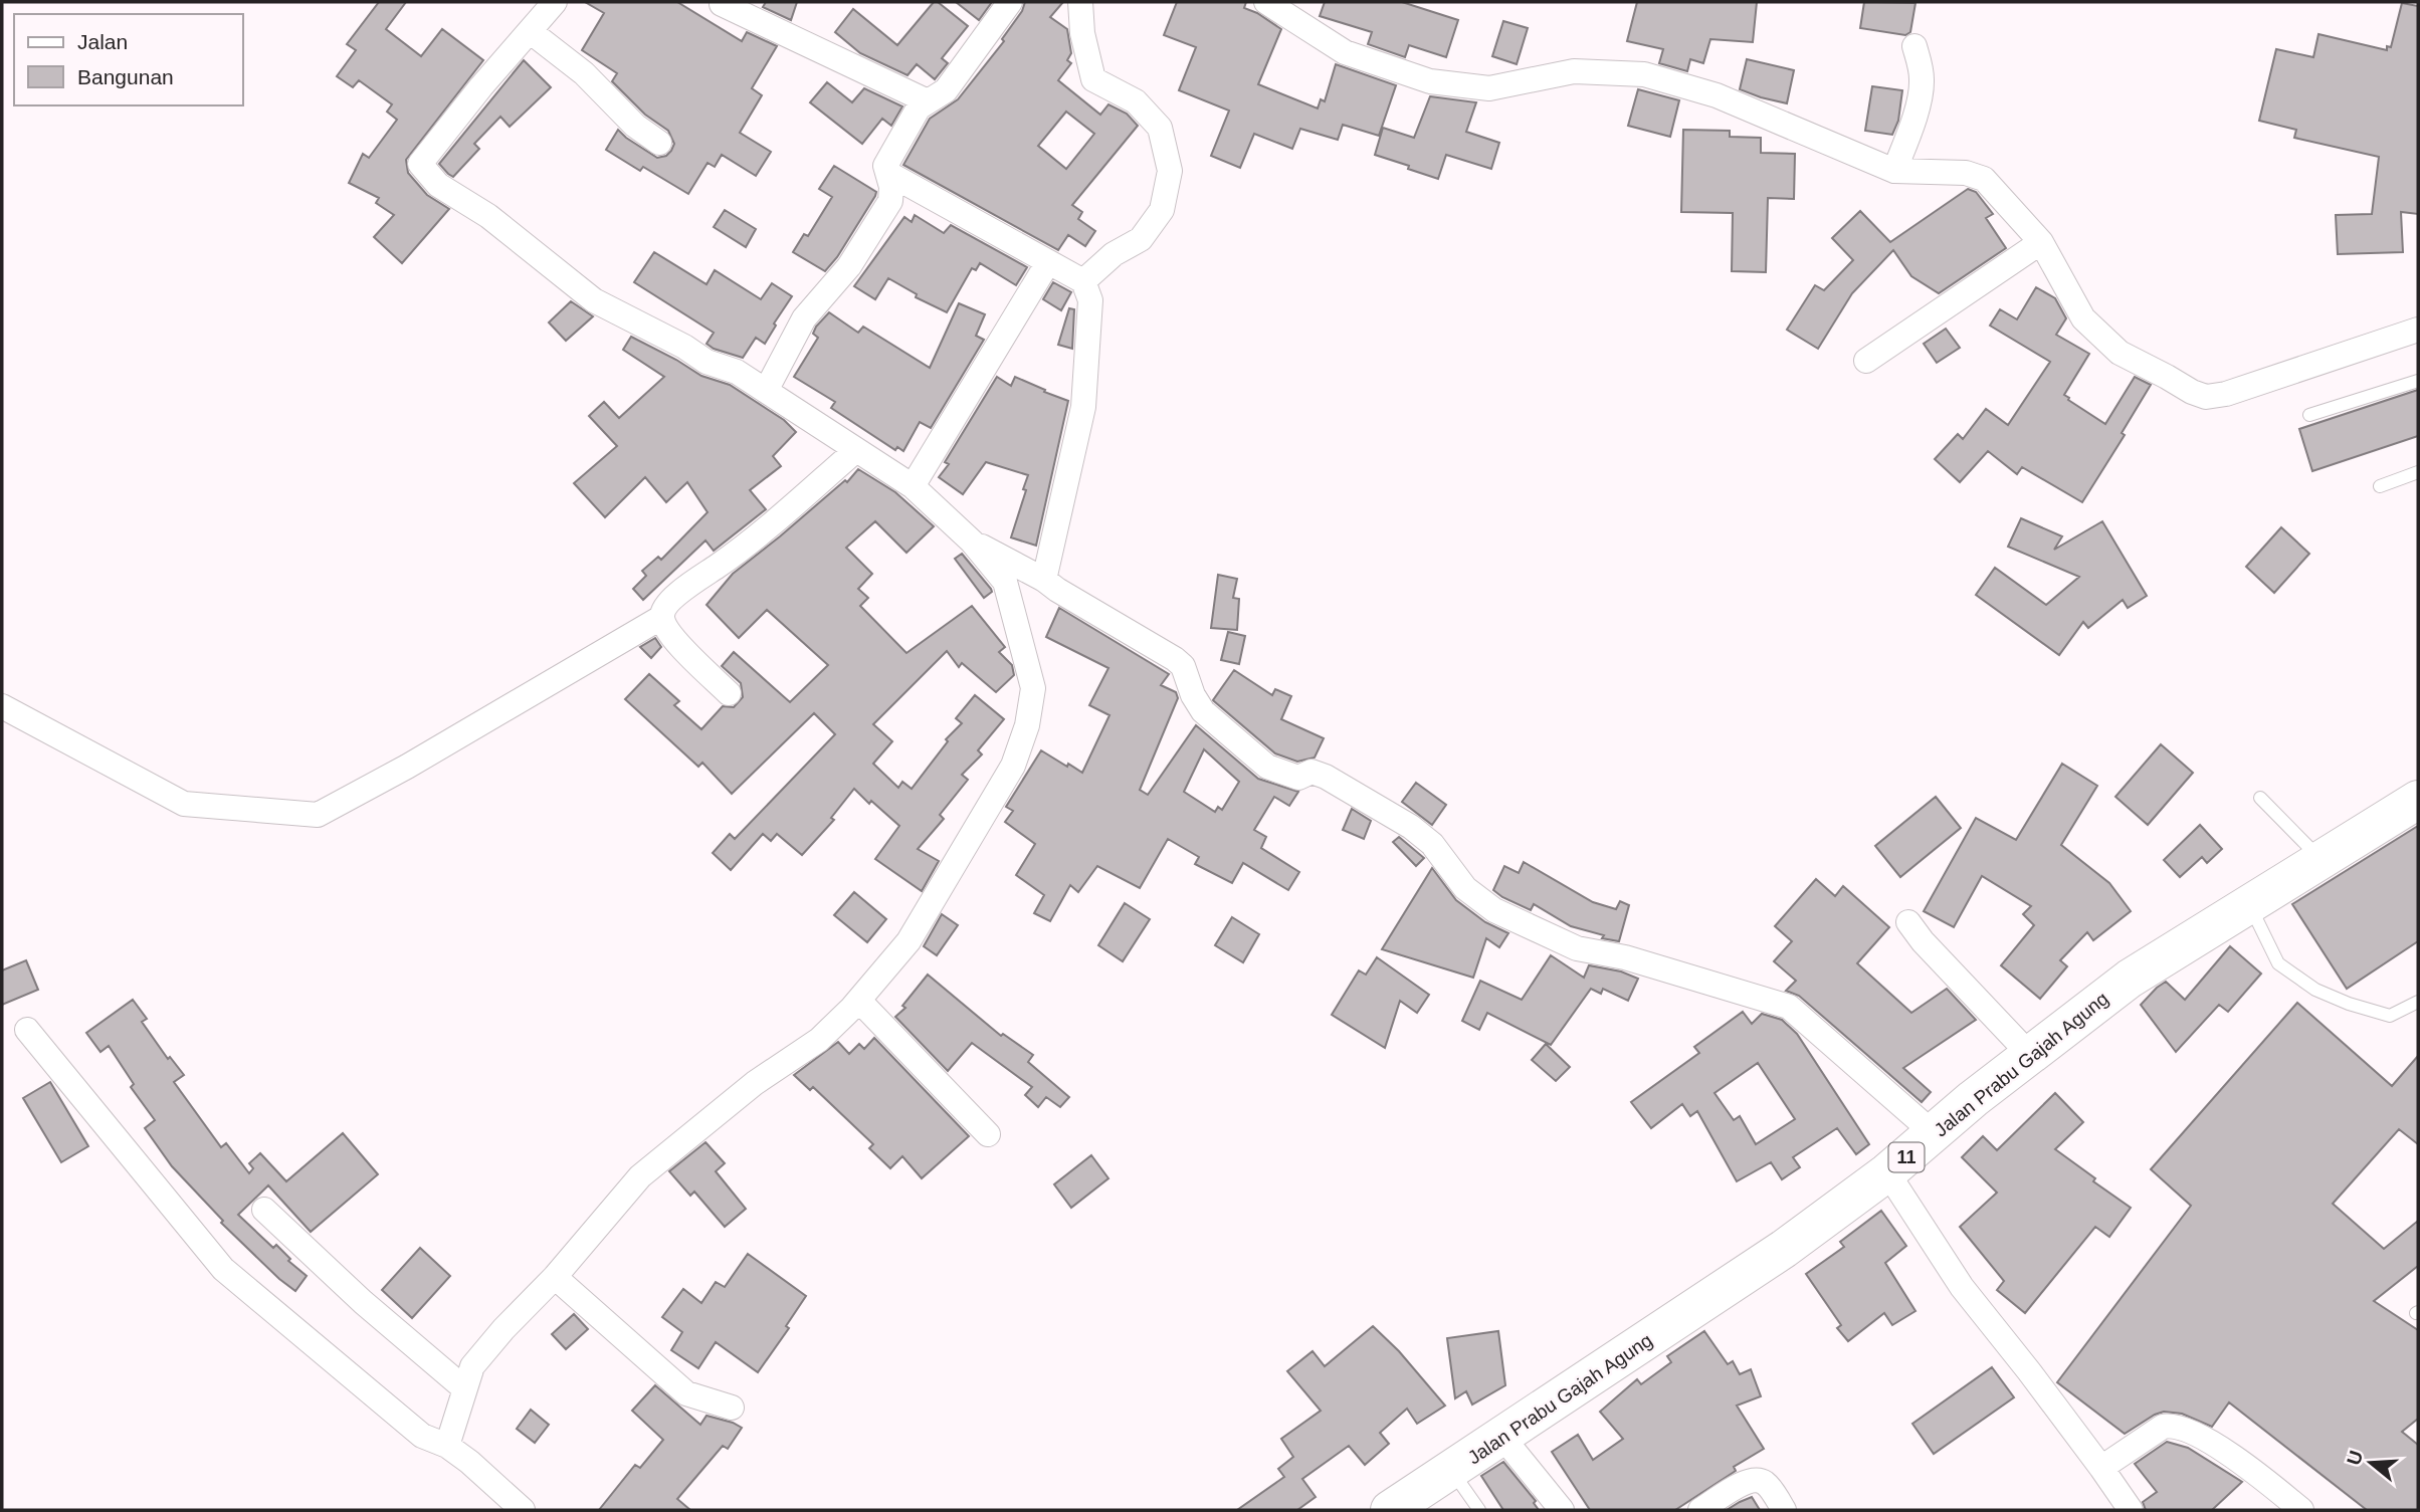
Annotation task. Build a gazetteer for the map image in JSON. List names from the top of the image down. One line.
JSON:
{"streets":{"highway":["Jalan Prabu Gajah Agung","11"]},"legend":["Jalan","Bangunan"],"north":"left"}
